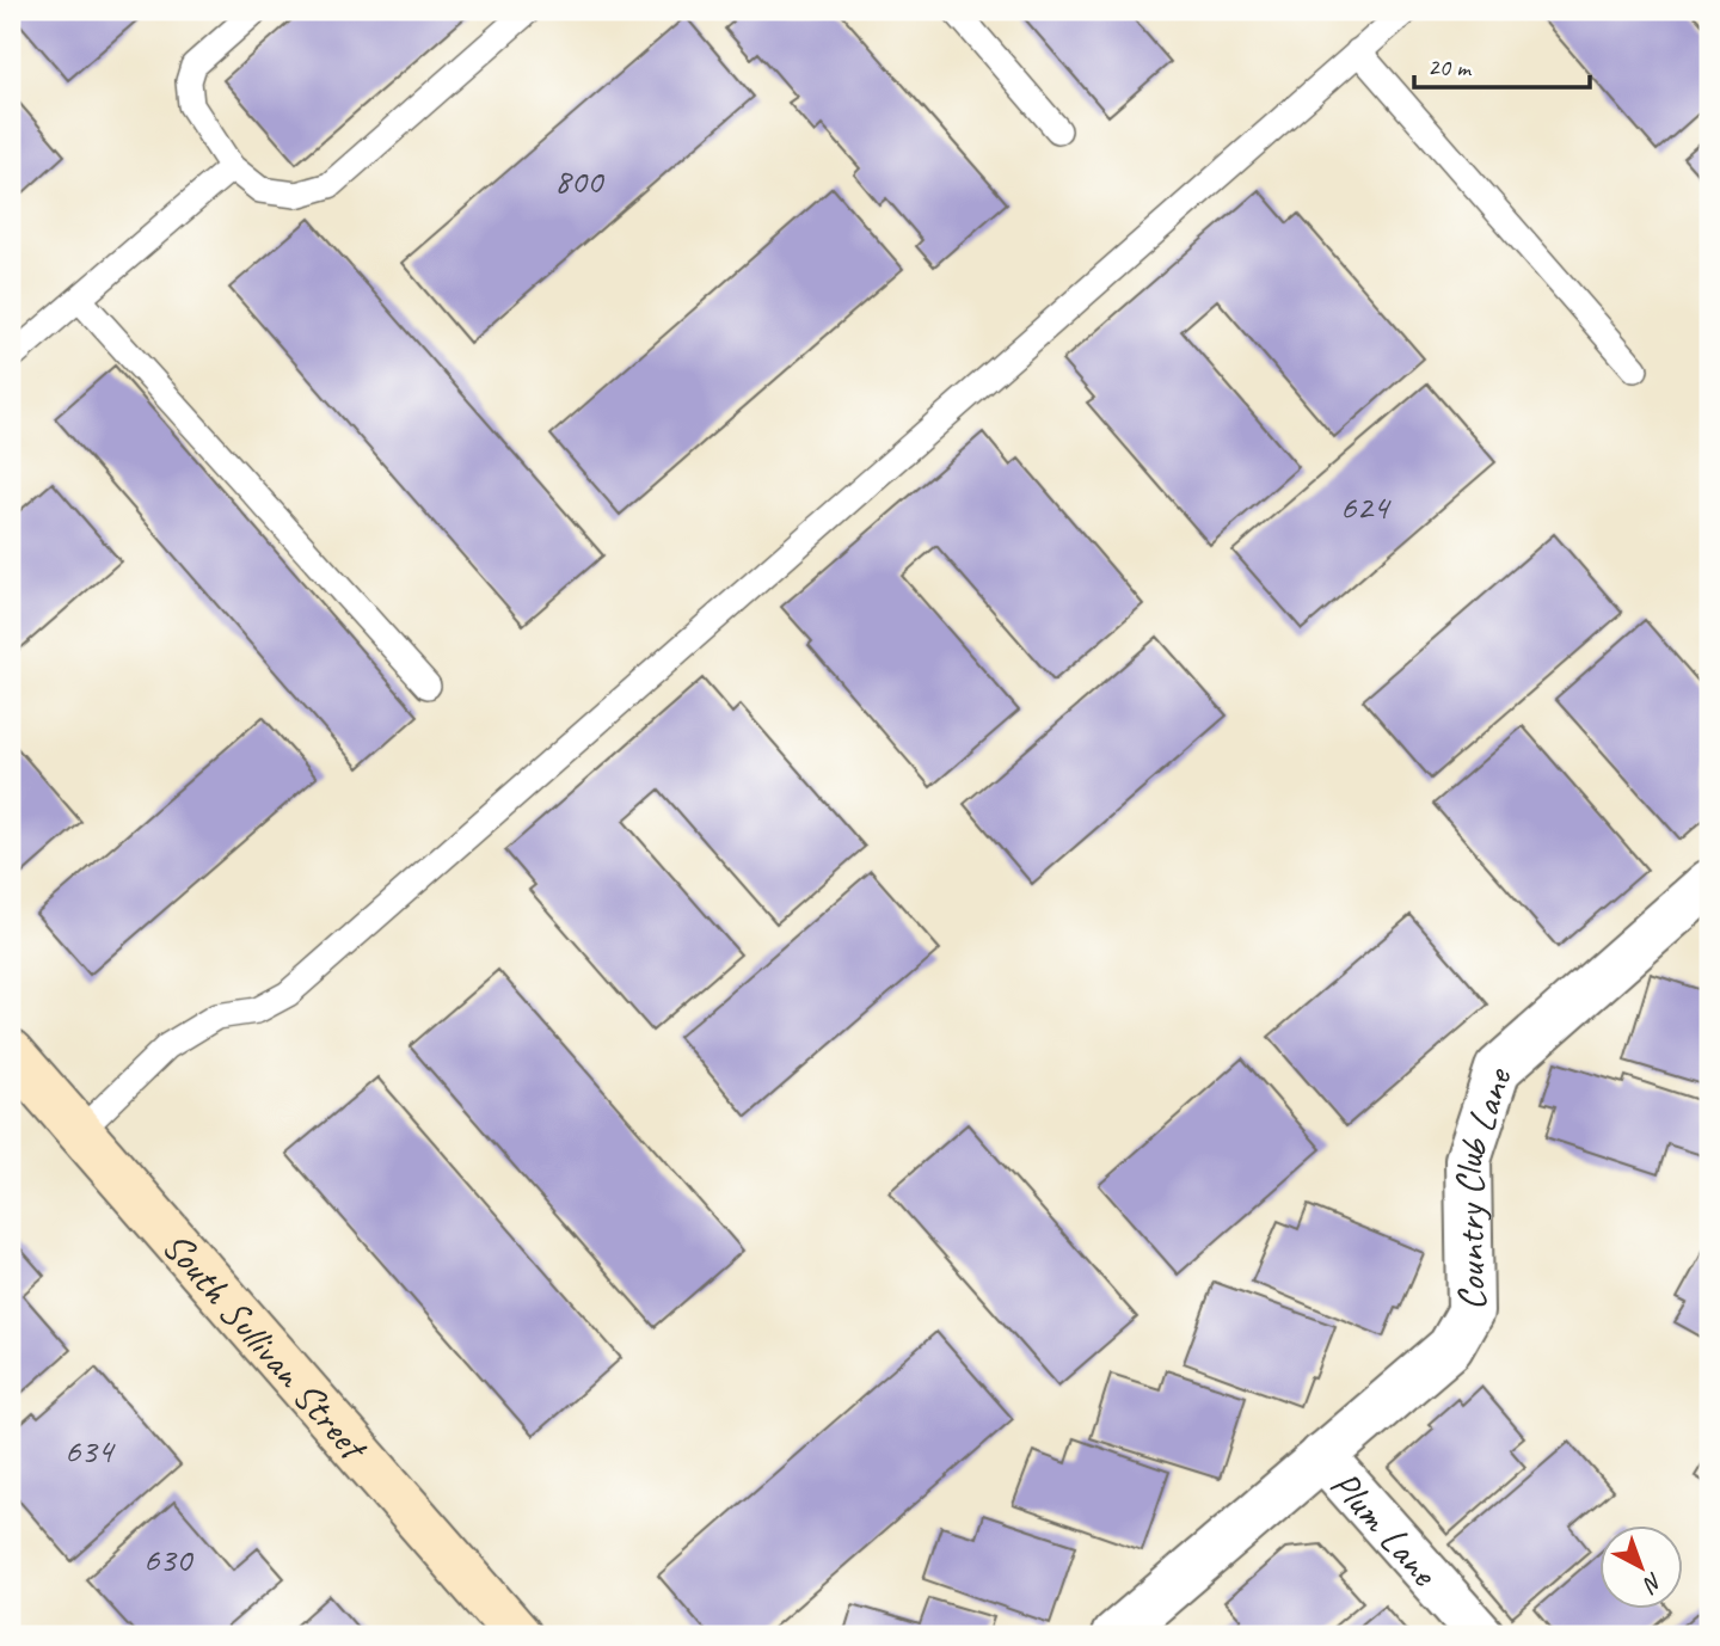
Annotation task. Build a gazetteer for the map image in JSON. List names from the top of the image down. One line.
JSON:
{"streets":{"street":["Country Club Lane","South Sullivan Street","Plum Lane"]},"crossings":[["Country Club Lane","Plum Lane"]],"house_numbers":["800","624","634","630"],"scale_bar":"20 m","north":"bottom right"}
